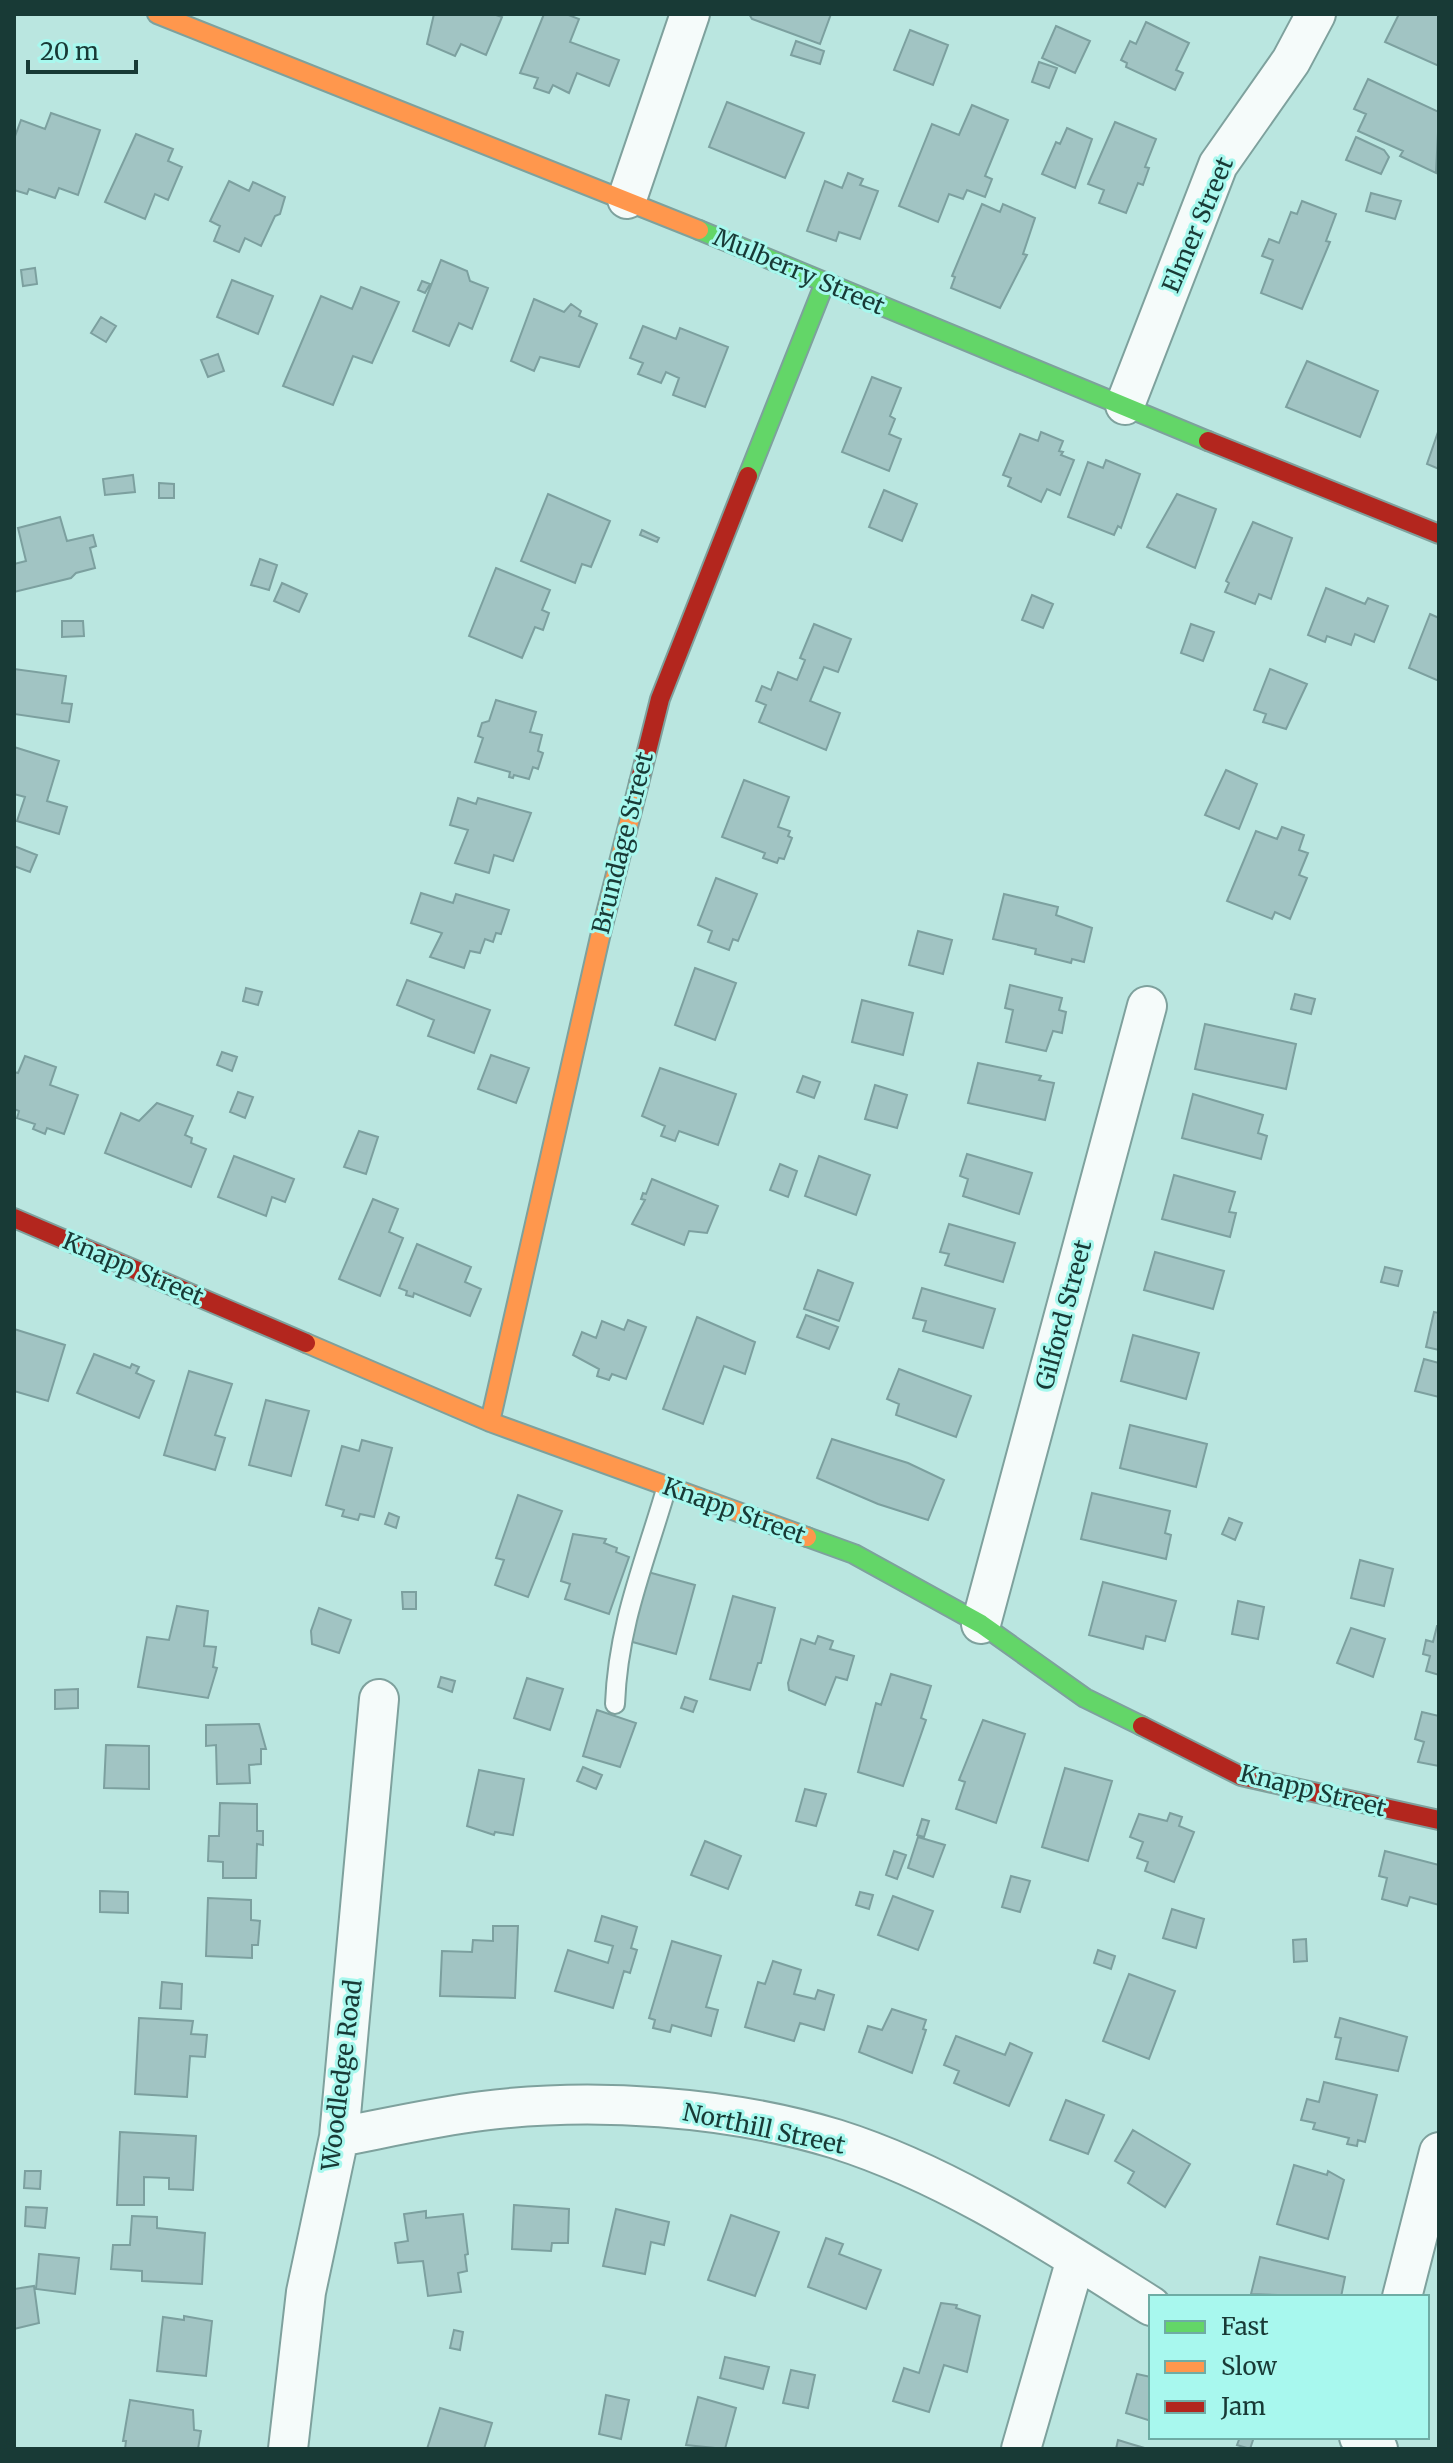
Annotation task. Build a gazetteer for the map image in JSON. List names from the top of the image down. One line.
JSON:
{"streets":{"street":["Elmer Street","Mulberry Street","Brundage Street","Knapp Street","Gilford Street","Woodledge Road","Northill Street"]},"crossings":[["Elmer Street","Mulberry Street"],["Mulberry Street","Brundage Street"],["Brundage Street","Knapp Street"],["Knapp Street","Gilford Street"],["Woodledge Road","Northill Street"]],"legend":["Fast","Slow","Jam"],"scale_bar":"20 m"}
